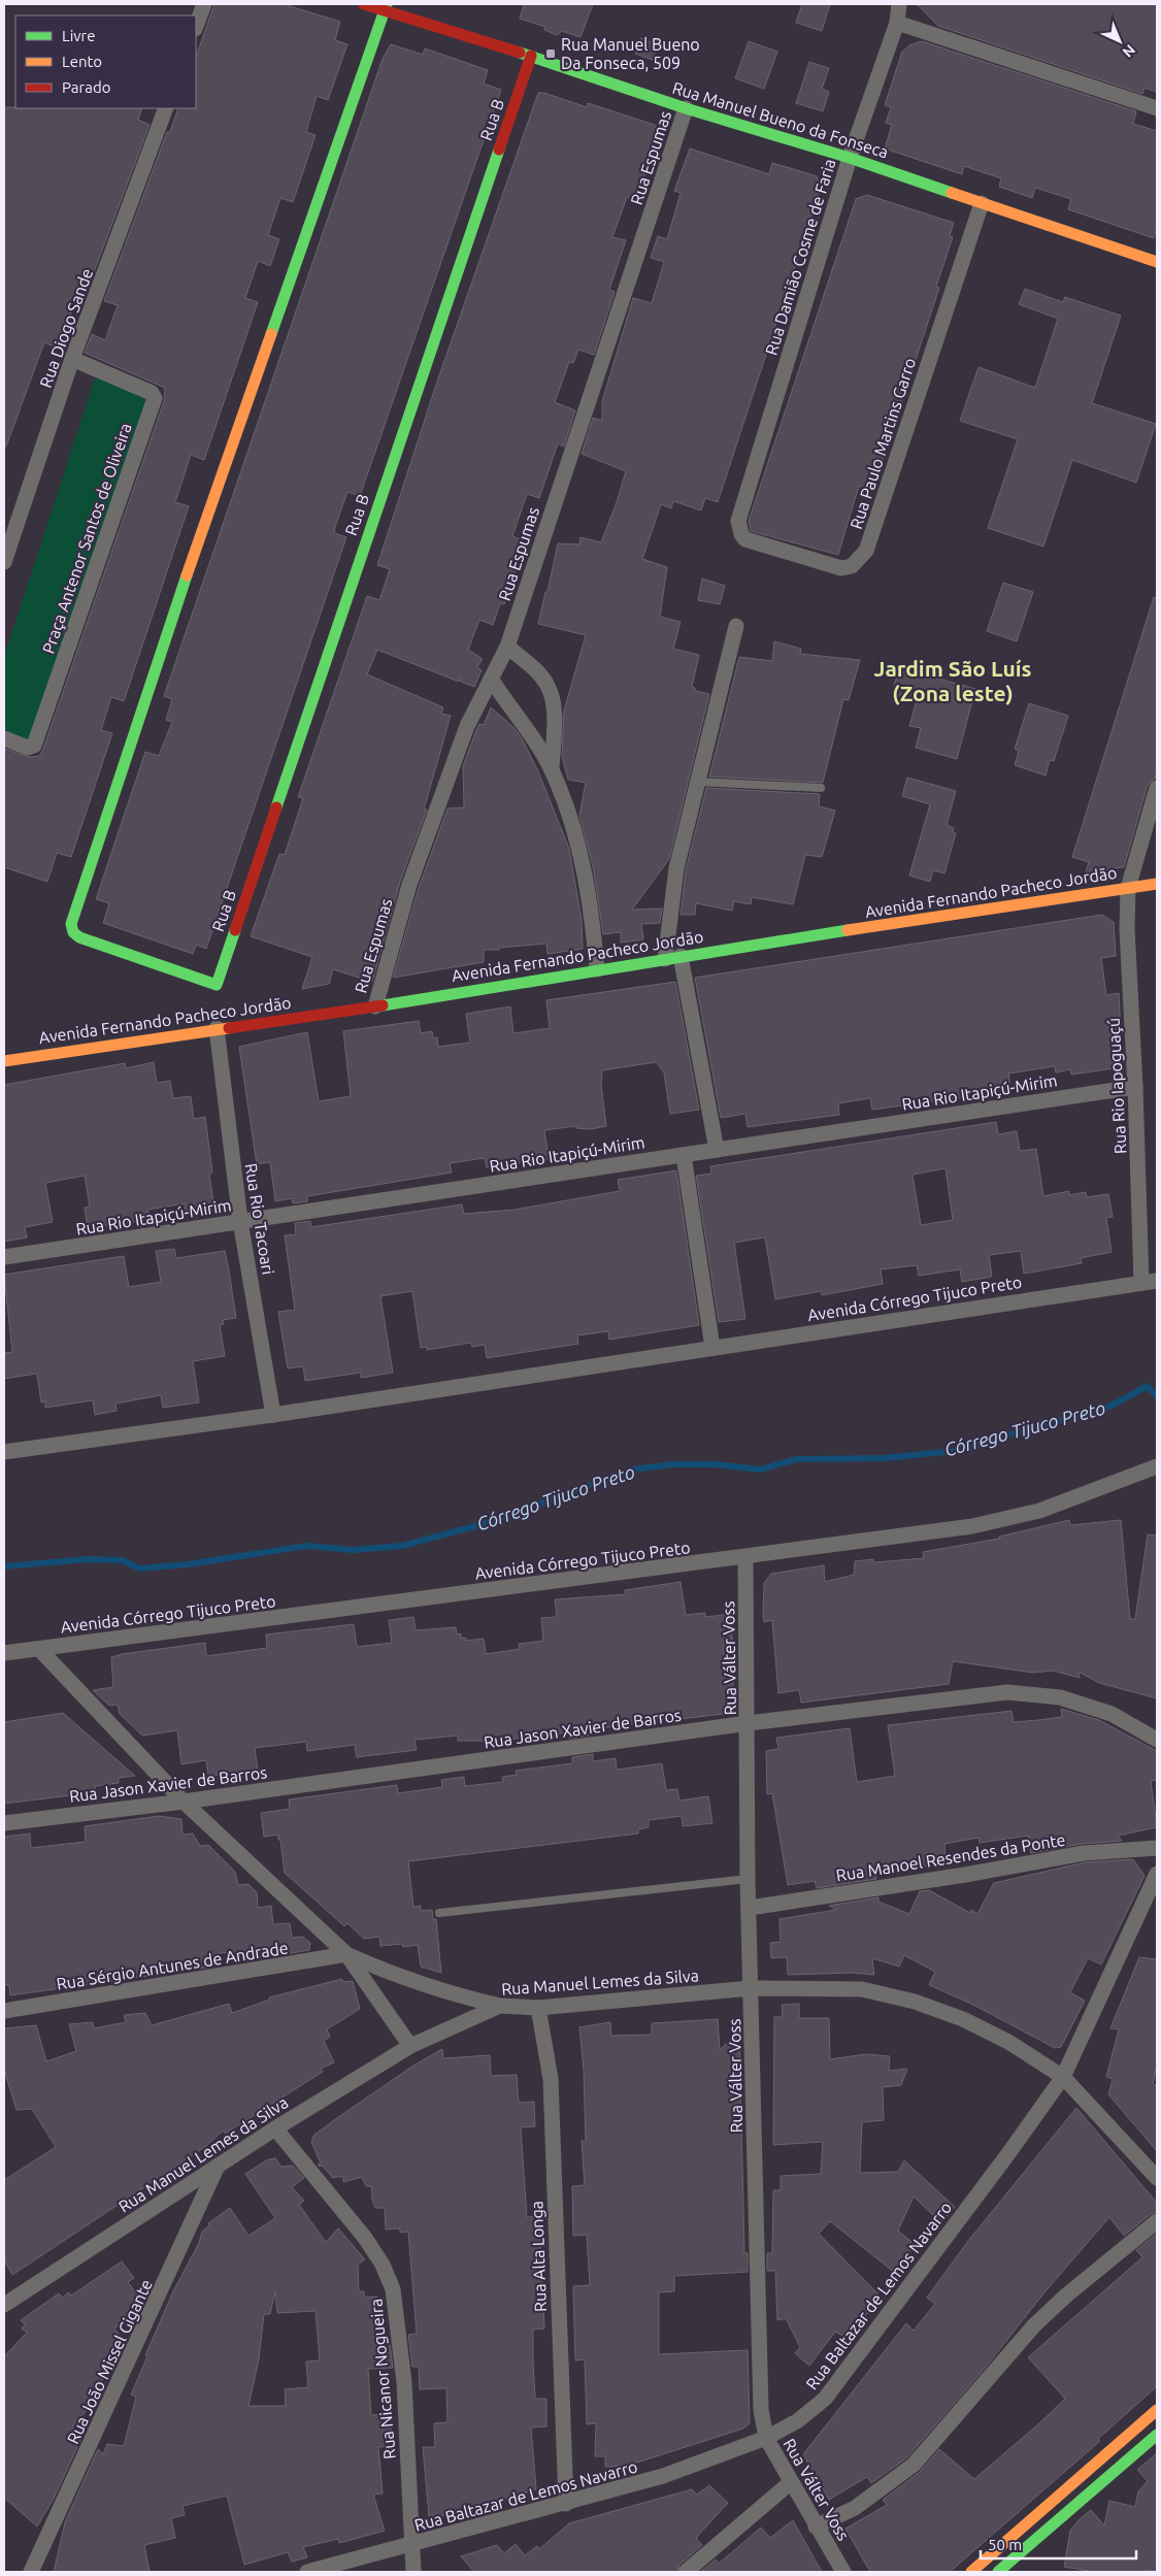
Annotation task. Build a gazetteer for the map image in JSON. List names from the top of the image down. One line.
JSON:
{"streets":{"street":["Rua B","Rua Manuel Bueno da Fonseca","Rua Espumas","Rua Damião Cosme de Faria","Rua Diogo Sande","Rua Paulo Martins Garro","Praça Antenor Santos de Oliveira","Avenida Fernando Pacheco Jordão","Rua Rio Iapoguaçú","Rua Rio Itapiçú-Mirim","Rua Rio Tacoari","Avenida Córrego Tijuco Preto","Rua Válter Voss","Rua Jason Xavier de Barros","Rua Manoel Resendes da Ponte","Rua Sérgio Antunes de Andrade","Rua Manuel Lemes da Silva","Rua Alta Longa","Rua Baltazar de Lemos Navarro","Rua João Missel Gigante","Rua Nicanor Nogueira"]},"crossings":[["Rua B","Rua Manuel Bueno da Fonseca"],["Rua Manuel Bueno da Fonseca","Rua Espumas"],["Rua Manuel Bueno da Fonseca","Rua Damião Cosme de Faria"],["Rua Manuel Bueno da Fonseca","Rua Paulo Martins Garro"],["Rua Espumas","Avenida Fernando Pacheco Jordão"],["Rua Damião Cosme de Faria","Rua Paulo Martins Garro"],["Rua Diogo Sande","Praça Antenor Santos de Oliveira"],["Avenida Fernando Pacheco Jordão","Rua Rio Iapoguaçú"],["Avenida Fernando Pacheco Jordão","Rua Rio Tacoari"],["Rua Rio Iapoguaçú","Rua Rio Itapiçú-Mirim"],["Rua Rio Iapoguaçú","Avenida Córrego Tijuco Preto"],["Rua Rio Itapiçú-Mirim","Rua Rio Tacoari"],["Rua Rio Tacoari","Avenida Córrego Tijuco Preto"],["Avenida Córrego Tijuco Preto","Rua Válter Voss"],["Rua Válter Voss","Rua Jason Xavier de Barros"],["Rua Válter Voss","Rua Manoel Resendes da Ponte"],["Rua Válter Voss","Rua Manuel Lemes da Silva"],["Rua Válter Voss","Rua Baltazar de Lemos Navarro"],["Rua Manuel Lemes da Silva","Rua Alta Longa"],["Rua Manuel Lemes da Silva","Rua Baltazar de Lemos Navarro"],["Rua Manuel Lemes da Silva","Rua João Missel Gigante"],["Rua Manuel Lemes da Silva","Rua Nicanor Nogueira"],["Rua Alta Longa","Rua Baltazar de Lemos Navarro"],["Rua Baltazar de Lemos Navarro","Rua Nicanor Nogueira"]],"districts":["Jardim São Luís (Zona leste)"],"water":["Córrego Tijuco Preto"],"places":{"transit":["Rua Manuel Bueno Da Fonseca, 509"]},"legend":["Livre","Lento","Parado"],"scale_bar":"50 m","north":"bottom right"}
